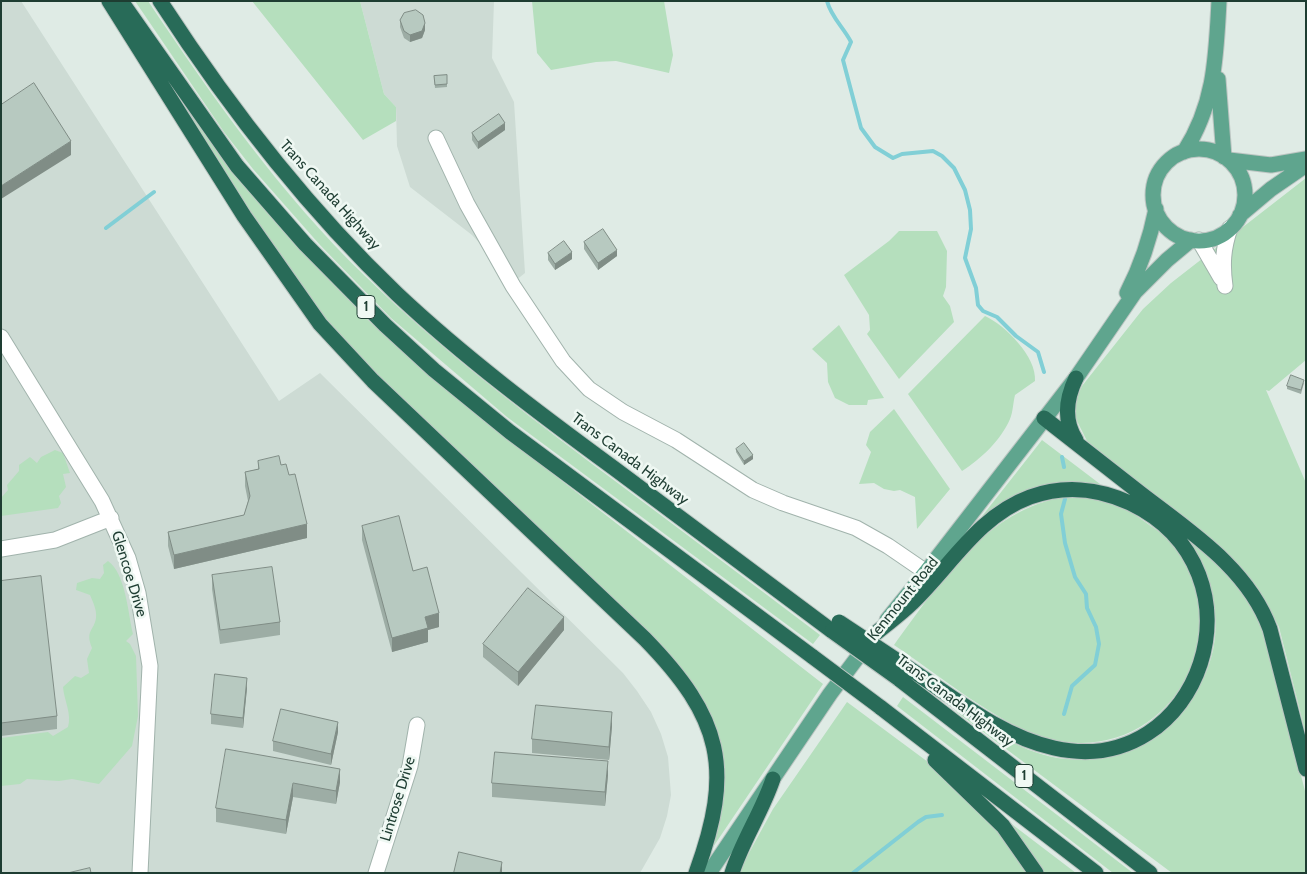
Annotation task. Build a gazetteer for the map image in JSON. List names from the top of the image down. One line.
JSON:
{"streets":{"highway":["Trans Canada Highway","1"],"main road":["Kenmount Road"],"street":["Glencoe Drive","Lintrose Drive"]}}
